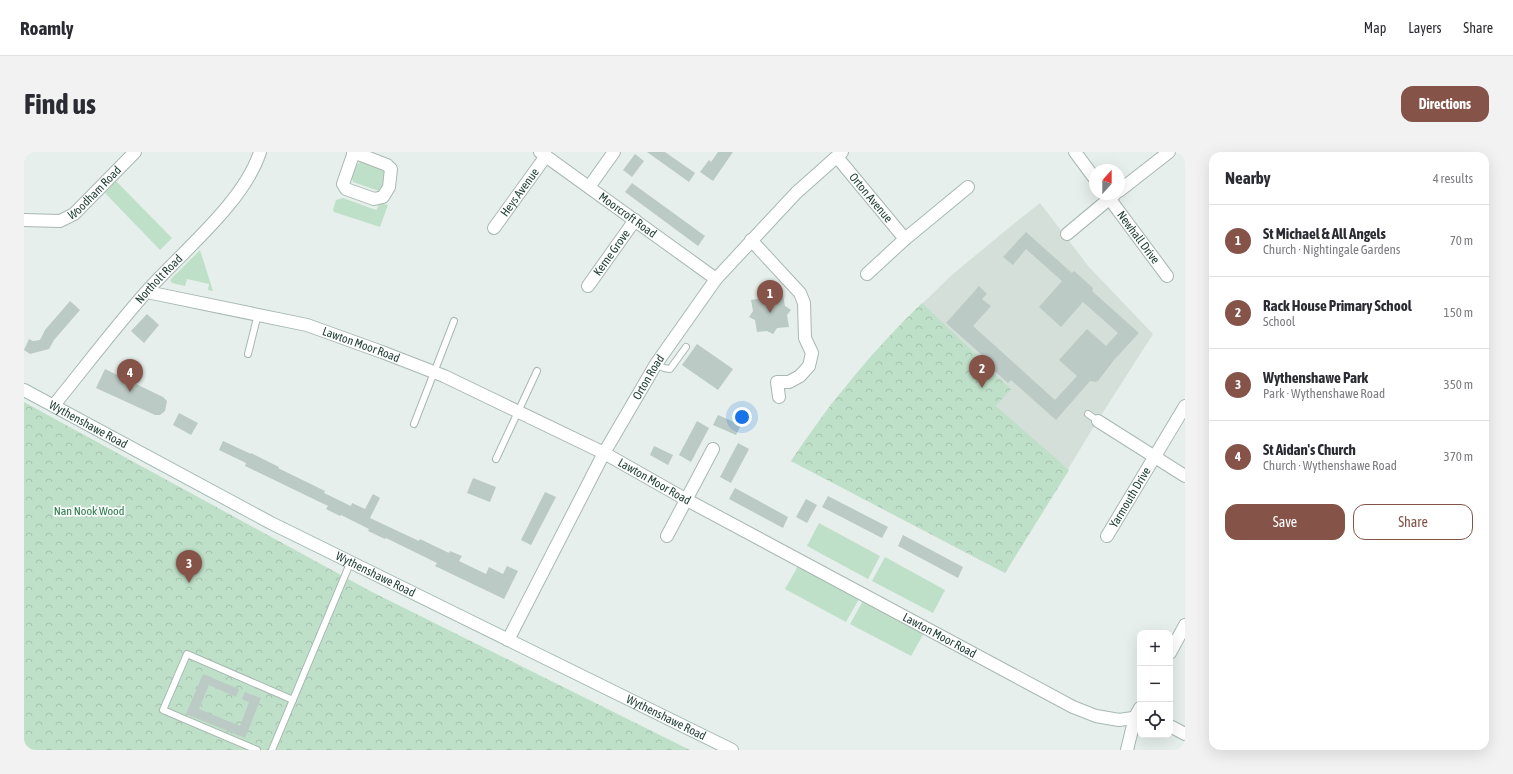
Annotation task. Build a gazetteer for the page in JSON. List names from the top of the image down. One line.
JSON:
{"streets":{"street":["Woodham Road","Heys Avenue","Orton Avenue","Moorcroft Road","Newhall Drive","Kerne Grove","Northolt Road","Lawton Moor Road","Orton Road","Wythenshawe Road","Yarmouth Drive"]},"crossings":[["Heys Avenue","Moorcroft Road"],["Orton Avenue","Orton Road"],["Moorcroft Road","Kerne Grove"],["Moorcroft Road","Orton Road"],["Northolt Road","Lawton Moor Road"],["Northolt Road","Wythenshawe Road"],["Lawton Moor Road","Orton Road"],["Orton Road","Wythenshawe Road"]],"parks":["Nan Nook Wood"],"north":"top","page":{"header":"Roamly","nav":["Map","Layers","Share"],"buttons":["Directions",["Save","Share"]],"title":"Find us","heading":["Nearby","4 results"],"list":[{"mark":"1","name":"St Michael & All Angels","note":"Church · Nightingale Gardens","value":"70 m"},{"mark":"2","name":"Rack House Primary School","note":"School","value":"150 m"},{"mark":"3","name":"Wythenshawe Park","note":"Park · Wythenshawe Road","value":"350 m"},{"mark":"4","name":"St Aidan's Church","note":"Church · Wythenshawe Road","value":"370 m"}],"pins":["1","2","4","3"],"map_buttons":["+","−"]}}
